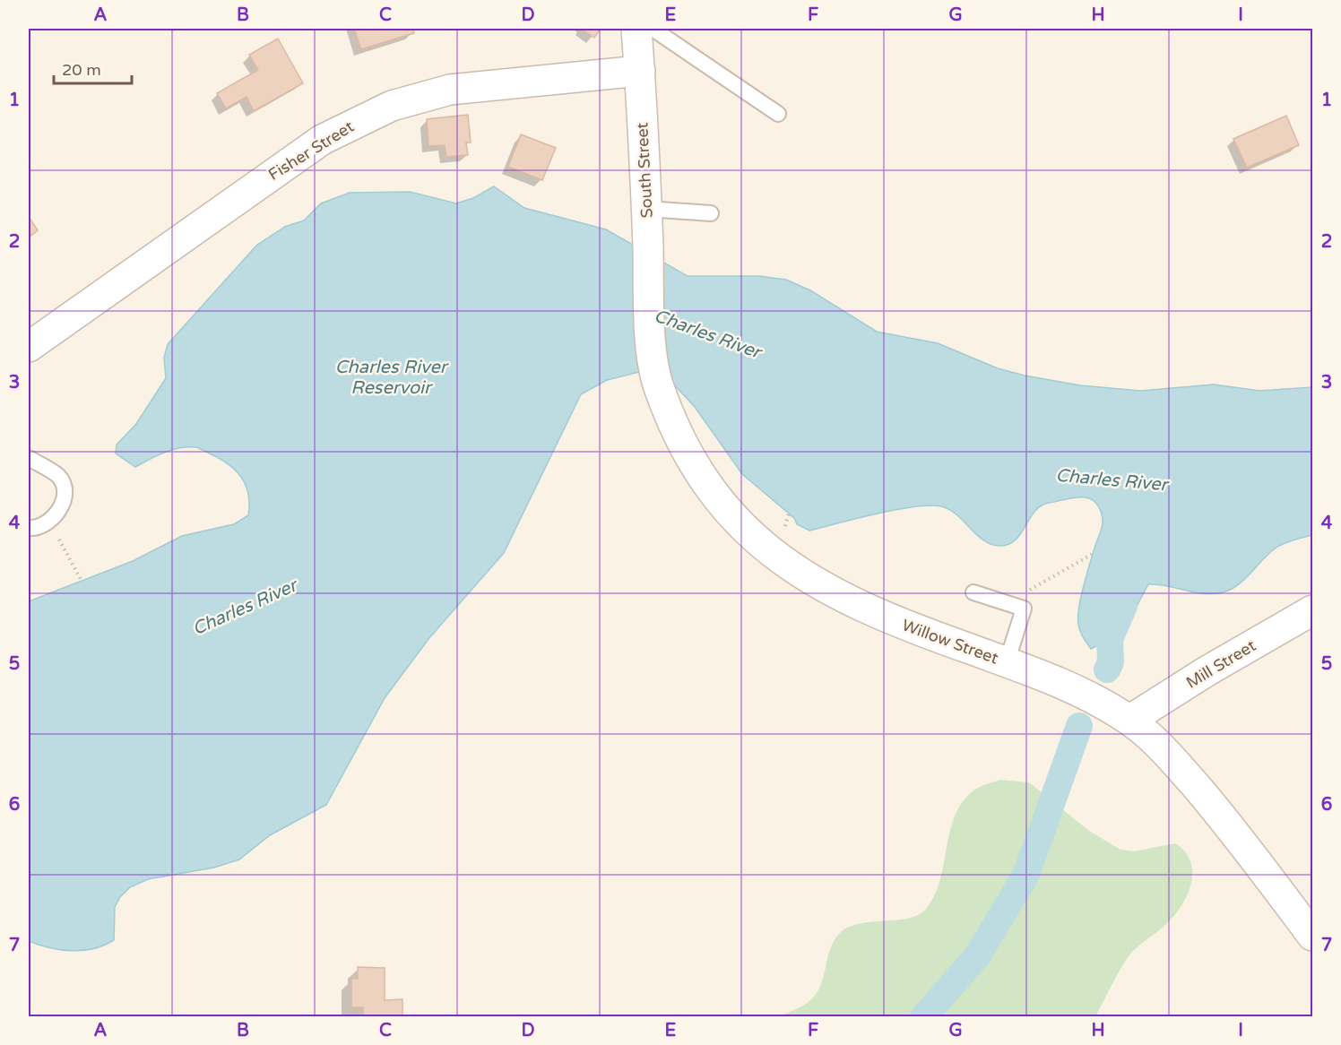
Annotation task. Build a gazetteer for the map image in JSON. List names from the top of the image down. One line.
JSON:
{"streets":{"street":["Fisher Street","South Street","Willow Street","Mill Street"]},"crossings":[["Fisher Street","South Street"],["South Street","Willow Street"],["Willow Street","Mill Street"]],"water":["Charles River","Charles River Reservoir"],"scale_bar":"20 m","grid":{"columns":["A","B","C","D","E","F","G","H","I"],"rows":["1","2","3","4","5","6","7"]}}
